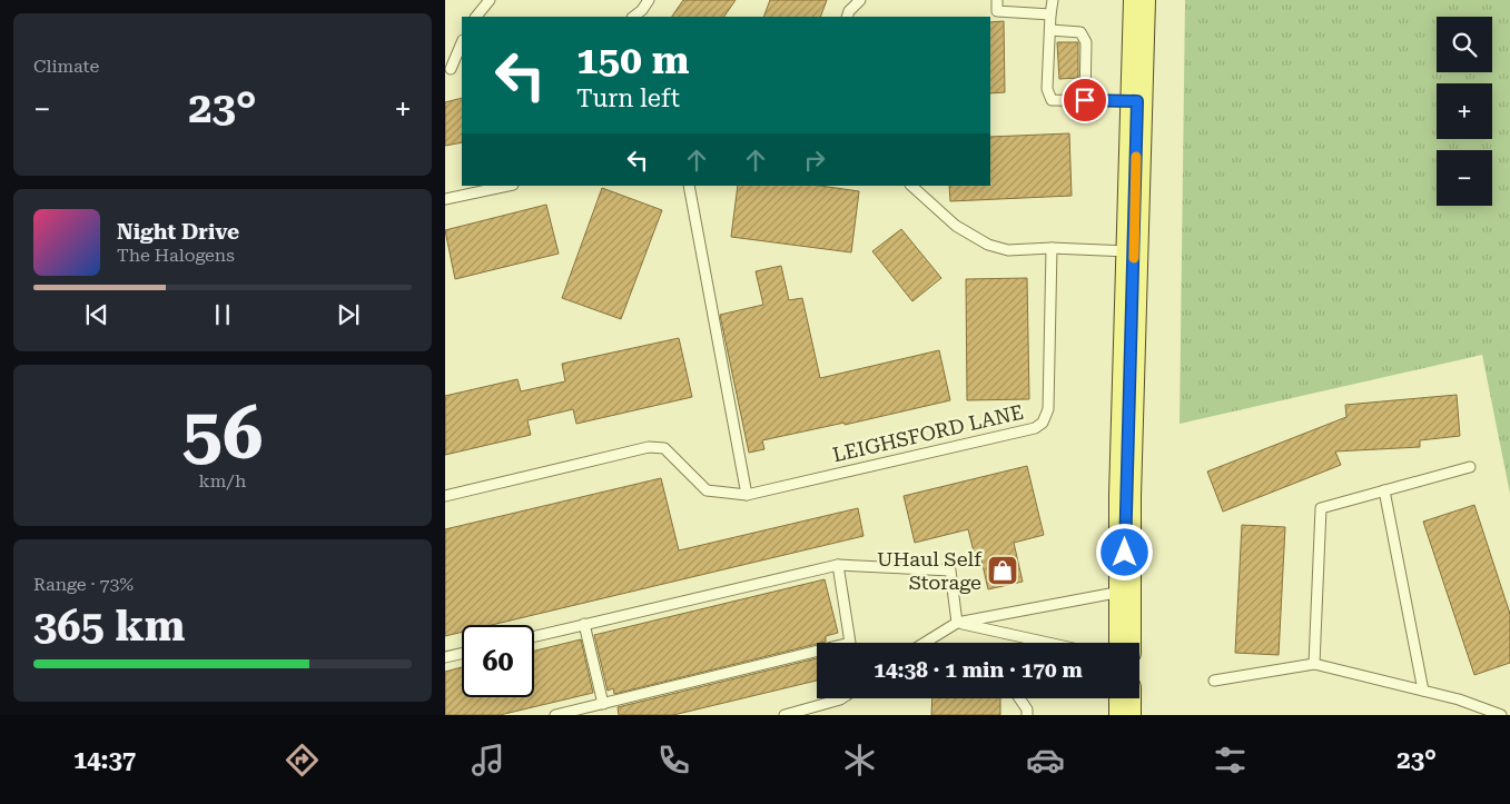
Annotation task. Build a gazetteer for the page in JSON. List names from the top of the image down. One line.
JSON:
{"streets":{"lane":["LEIGHSFORD LANE"]},"places":{"shop":["UHaul Self Storage"]},"page":{"tile":["Climate",["56","km/h"],["Range · 73%","365 km"]],"map_buttons":["+","−"],"turn":["150 m","Turn left"],"heat":["−","23°","+"],"song":["Night Drive","The Halogens"],"limit":"60","trip":"14:38 · 1 min · 170 m","tabs":["14:37","23°"]}}
